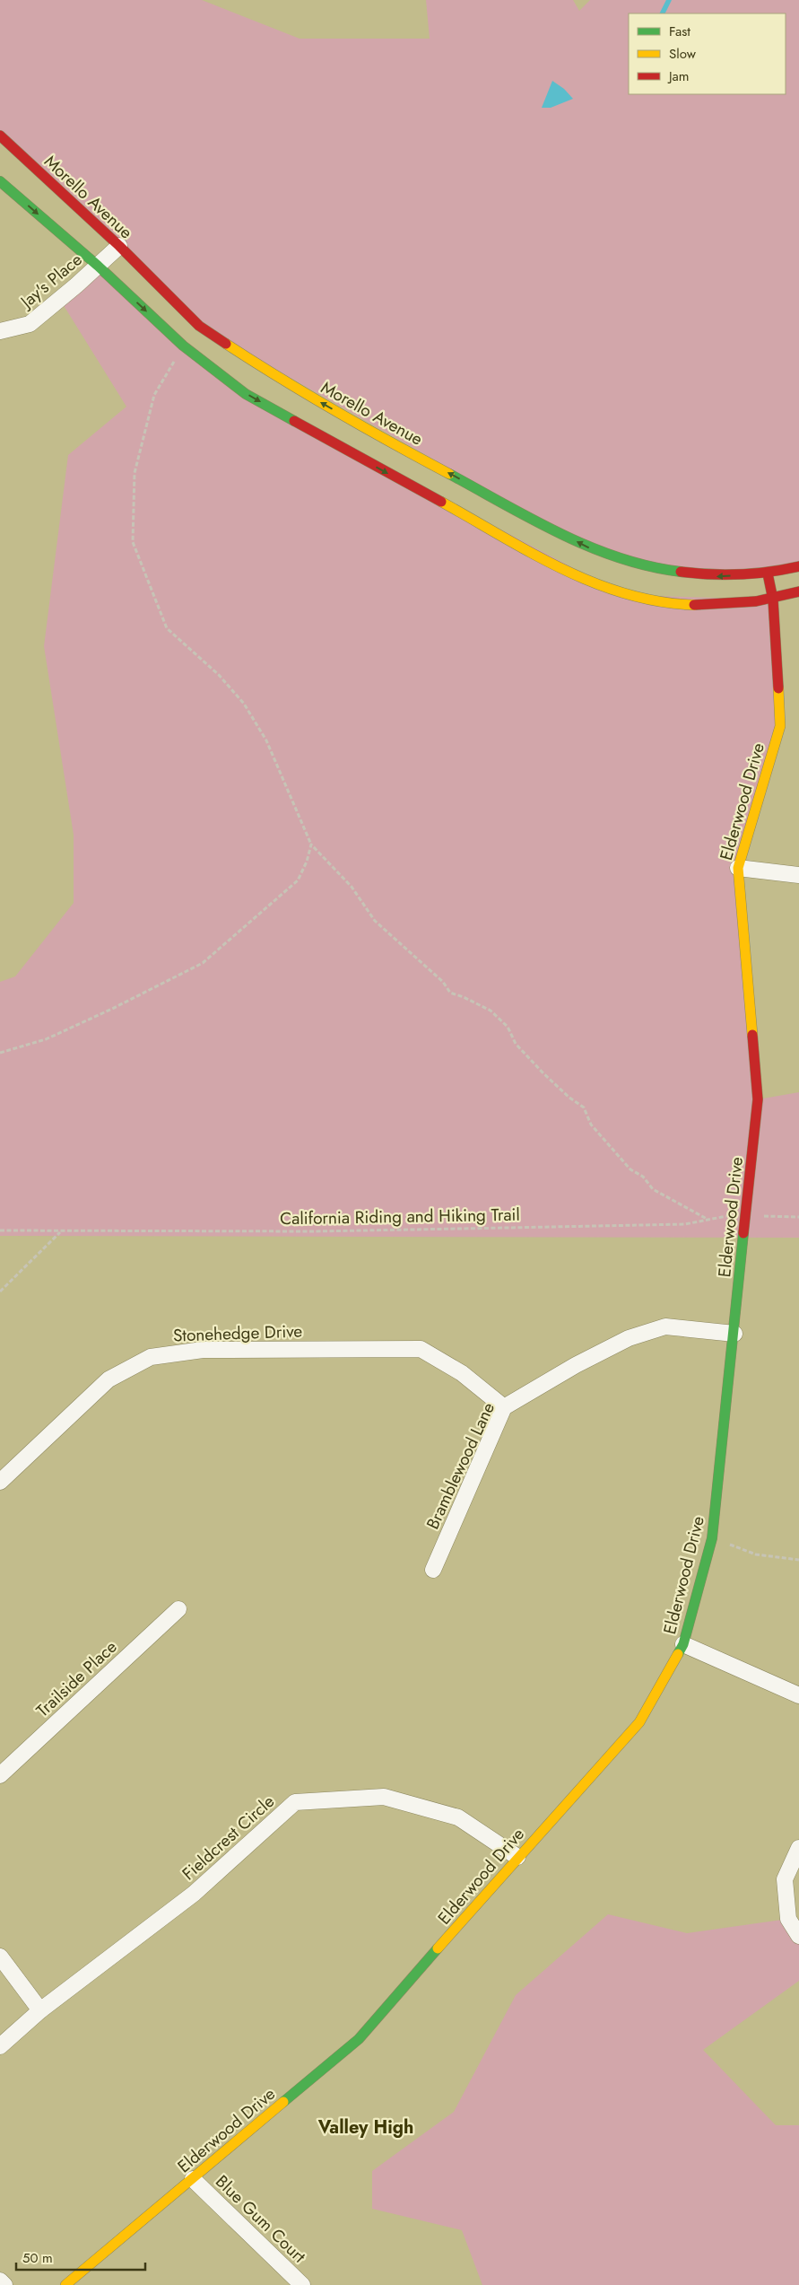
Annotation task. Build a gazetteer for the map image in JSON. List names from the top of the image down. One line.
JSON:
{"streets":{"street":["Morello Avenue","Jay's Place","Elderwood Drive","Stonehedge Drive","Bramblewood Lane","Trailside Place","Fieldcrest Circle","Blue Gum Court"],"path":["California Riding and Hiking Trail"]},"crossings":[["Morello Avenue","Jay's Place"],["Morello Avenue","Elderwood Drive"],["Elderwood Drive","California Riding and Hiking Trail"],["Elderwood Drive","Bramblewood Lane"],["Elderwood Drive","Fieldcrest Circle"],["Elderwood Drive","Blue Gum Court"],["Stonehedge Drive","Bramblewood Lane"]],"districts":["Valley High"],"legend":["Fast","Slow","Jam"],"scale_bar":"50 m"}
